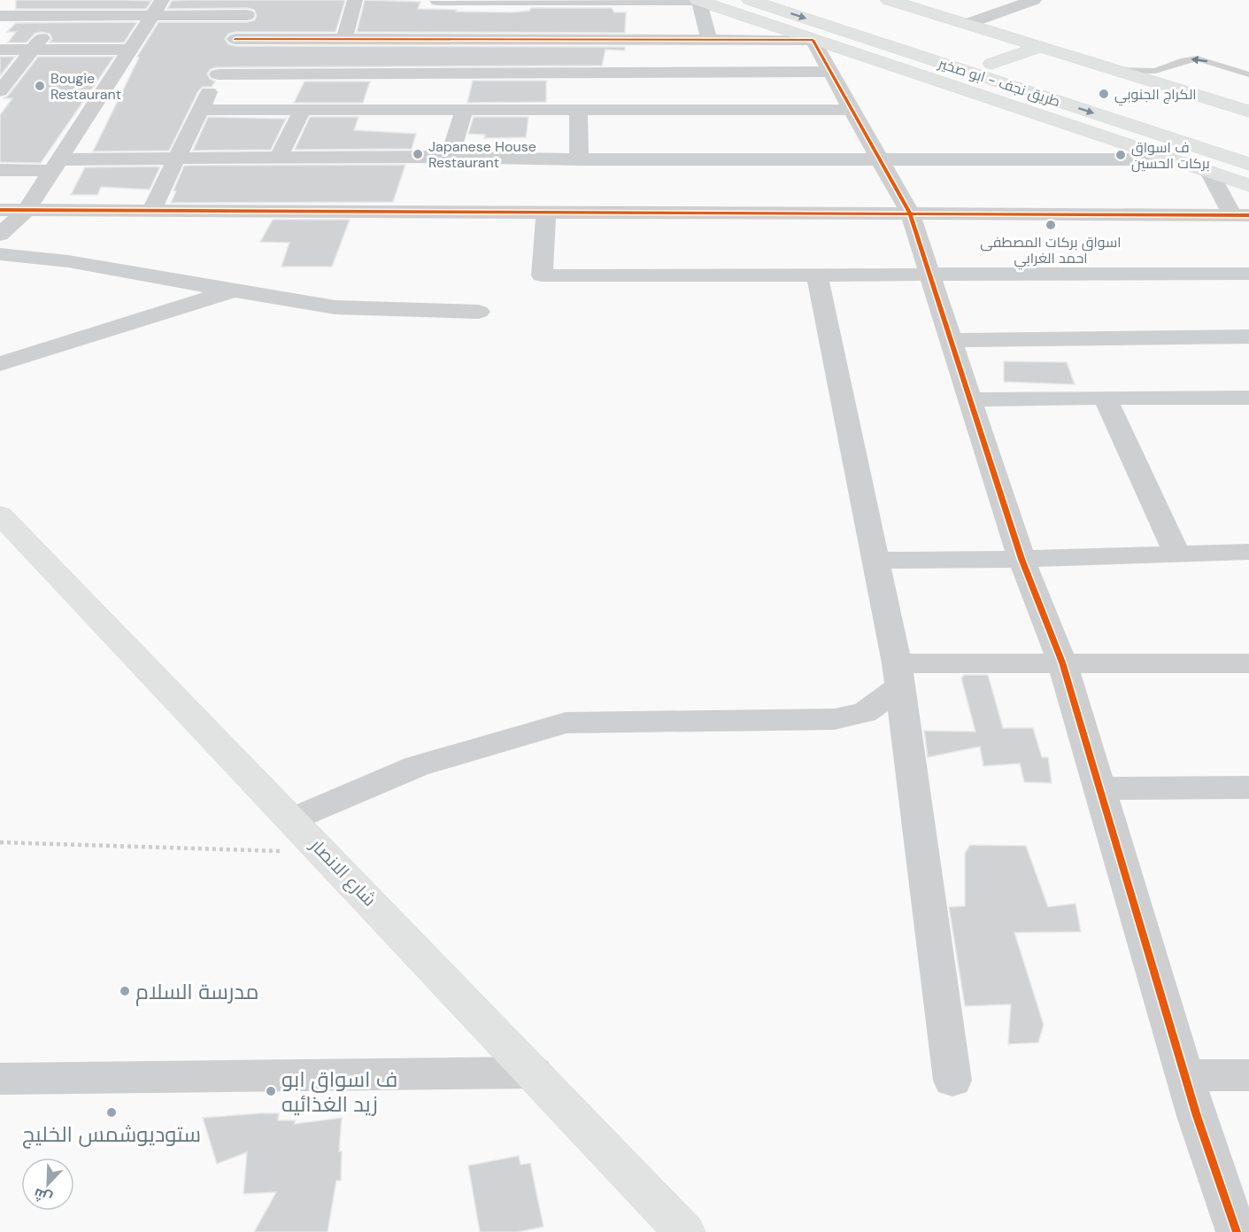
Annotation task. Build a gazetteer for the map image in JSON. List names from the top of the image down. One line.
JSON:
{"streets":{"main road":["طريق نجف - ابو صخير","شارع الانصار"]},"places":["Bougie Restaurant","الكراج الجنوبي","Japanese House Restaurant","ف اسواق بركات الحسين","اسواق بركات المصطفى احمد الغرابي","مدرسة السلام","ف اسواق ابو زيد الغذائيه","ستوديوشمس الخليج"],"north":"bottom left"}
